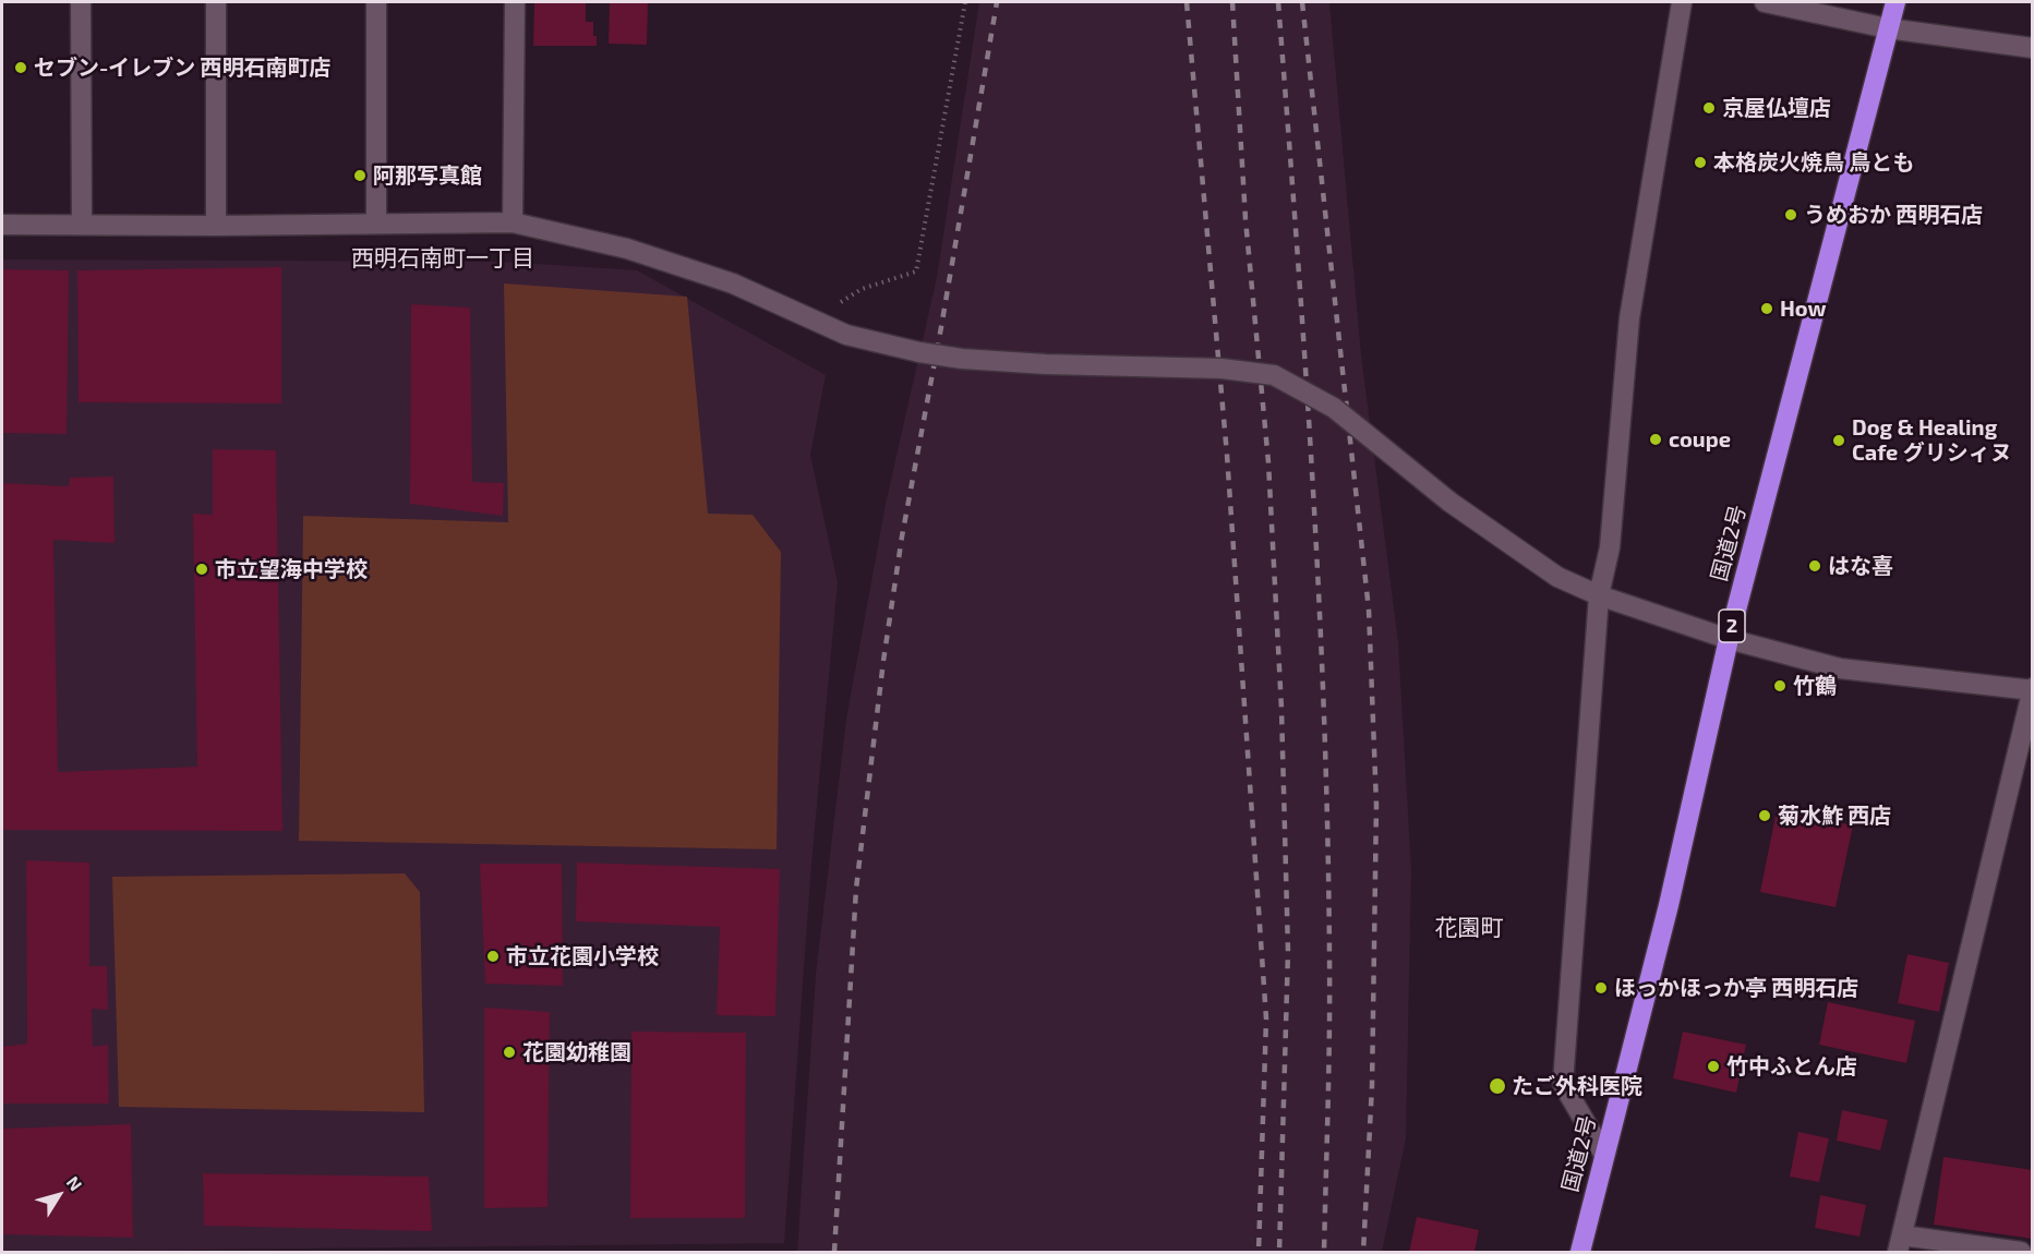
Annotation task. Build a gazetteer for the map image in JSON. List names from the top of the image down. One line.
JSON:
{"streets":{"highway":["国道2号","2"]},"districts":["西明石南町一丁目","花園町"],"places":["セブン-イレブン 西明石南町店","京屋仏壇店","本格炭火焼鳥 鳥とも","阿那写真館","うめおか 西明石店","How","coupe","Dog & Healing Cafe グリシィヌ","はな喜","市立望海中学校","竹鶴","菊水鮓 西店","市立花園小学校","ほっかほっか亭 西明石店","花園幼稚園","竹中ふとん店","たご外科医院"],"north":"top right"}
